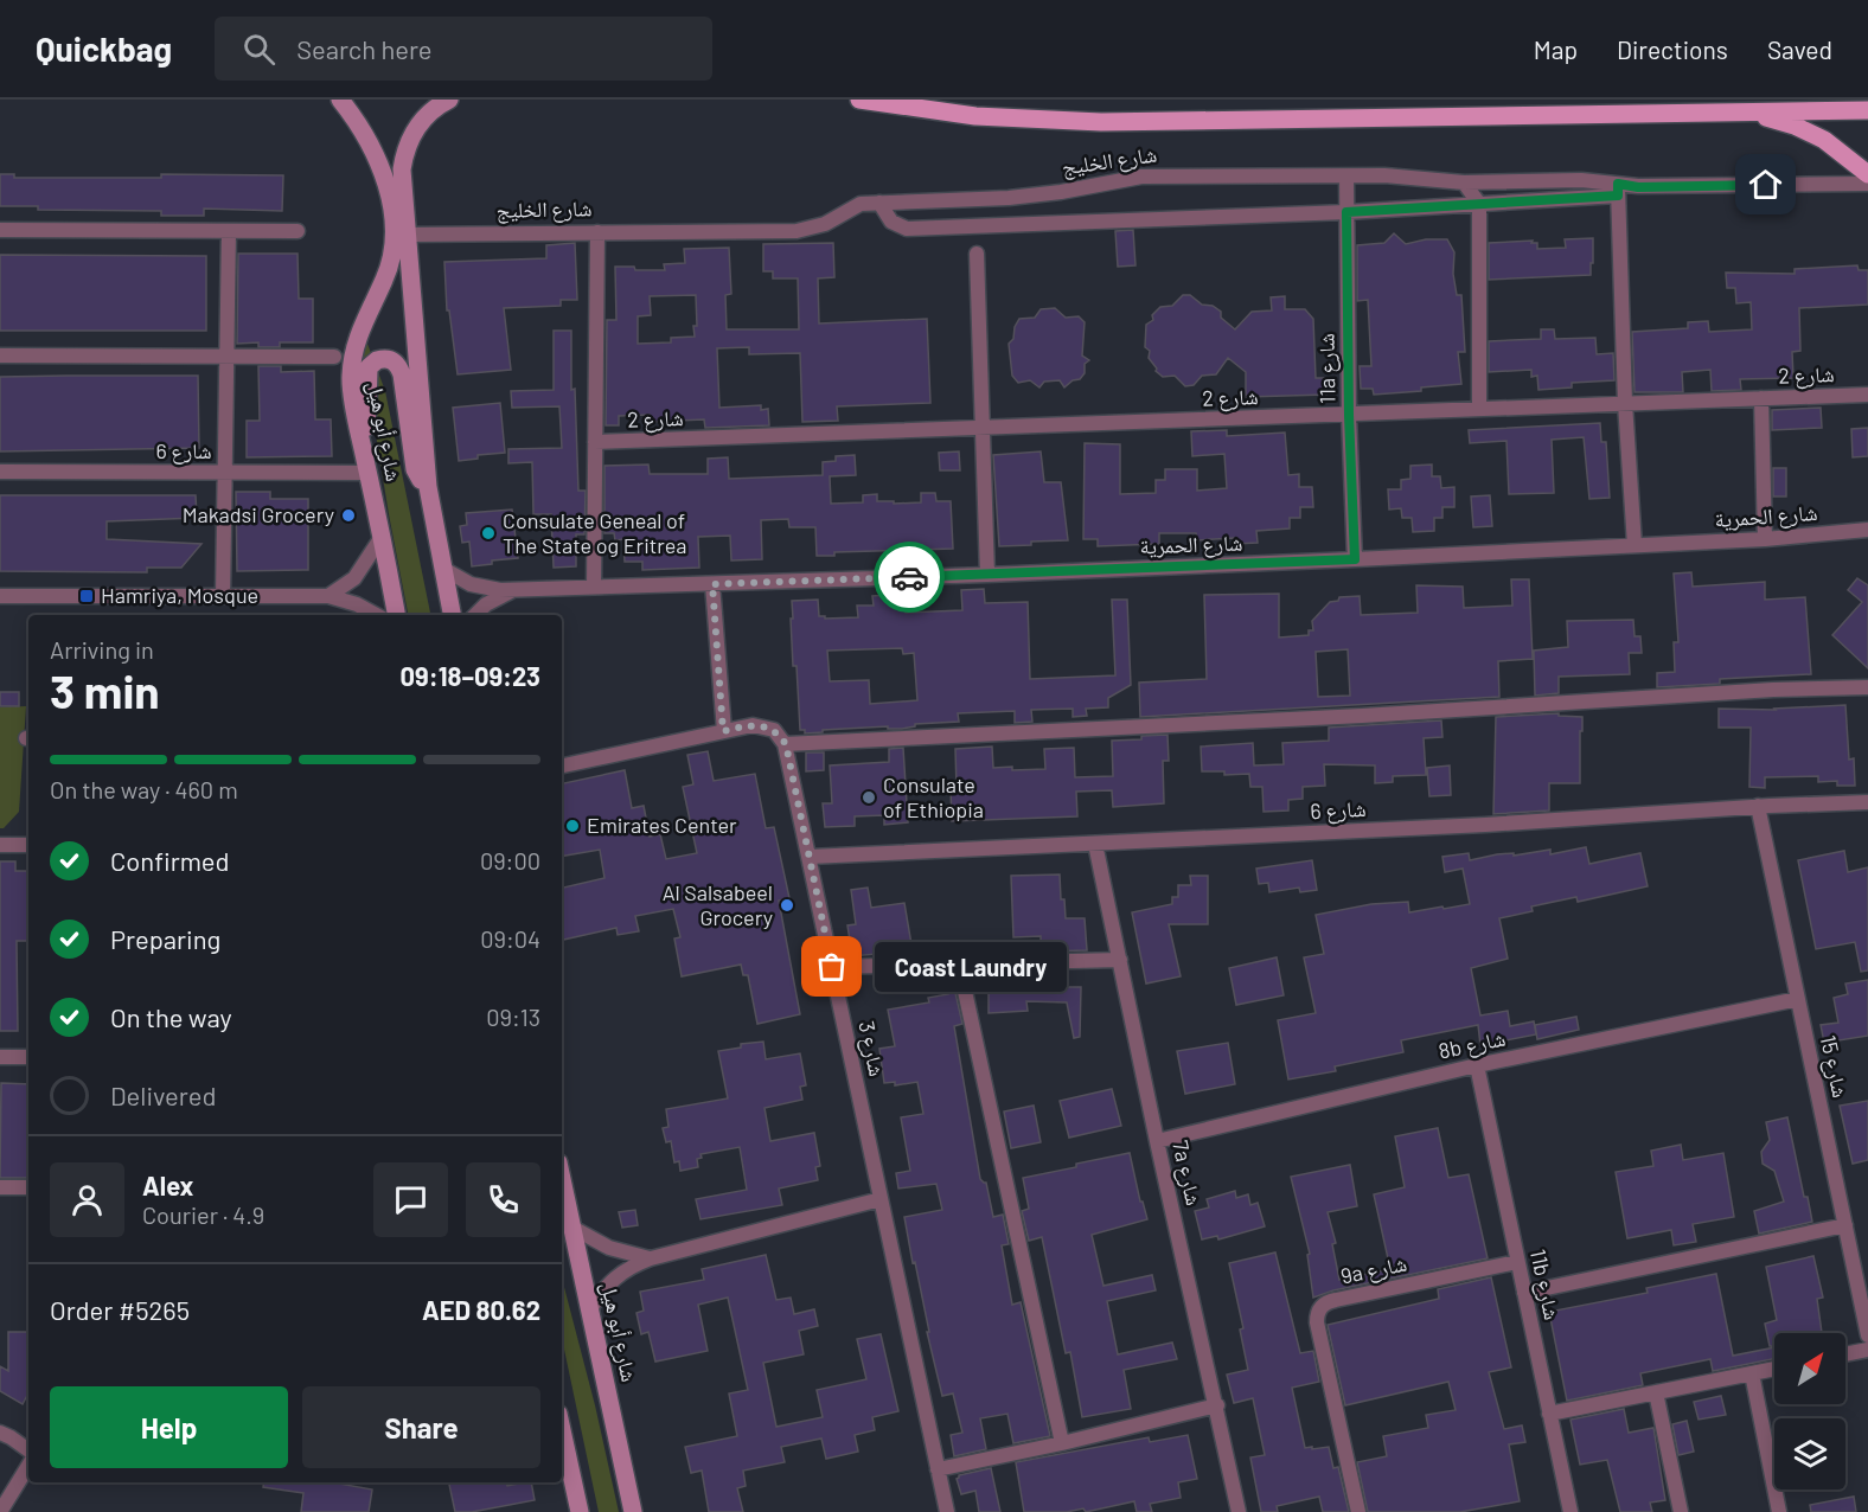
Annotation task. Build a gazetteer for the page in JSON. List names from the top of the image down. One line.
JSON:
{"streets":{"main road":["شارع الخليج","شارع أبو هيل"],"street":["11a شارع","شارع 2","شارع 6","شارع الحمرية","8b شارع","شارع 3","شارع 15","7a شارع","9a شارع","11b شارع"]},"crossings":[["شارع الخليج","11a شارع"],["شارع الخليج","شارع أبو هيل"],["11a شارع","شارع 2"],["11a شارع","شارع الحمرية"],["شارع أبو هيل","شارع 6"],["شارع أبو هيل","شارع الحمرية"],["شارع 6","شارع 3"],["شارع 6","شارع 15"],["شارع 6","7a شارع"],["8b شارع","شارع 15"],["8b شارع","7a شارع"],["8b شارع","11b شارع"],["9a شارع","11b شارع"]],"places":{"other":["Makadsi Grocery","Consulate Geneal of The State og Eritrea","Consulate of Ethiopia","Emirates Center","Al Salsabeel Grocery","Coast Laundry"],"transit":["Hamriya, Mosque"]},"north":"top right","page":{"header":"Quickbag","search":"Search here","nav":["Map","Directions","Saved"],"heading":["3 min","Arriving in","09:18–09:23"],"panel":["Alex","Courier · 4.9","Order #5265","AED 80.62"],"bar":"On the way · 460 m","list":[["Confirmed","09:00"],["Preparing","09:04"],["On the way","09:13"],"Delivered"],"bubble":"Coast Laundry","buttons":["Help","Share"]}}
